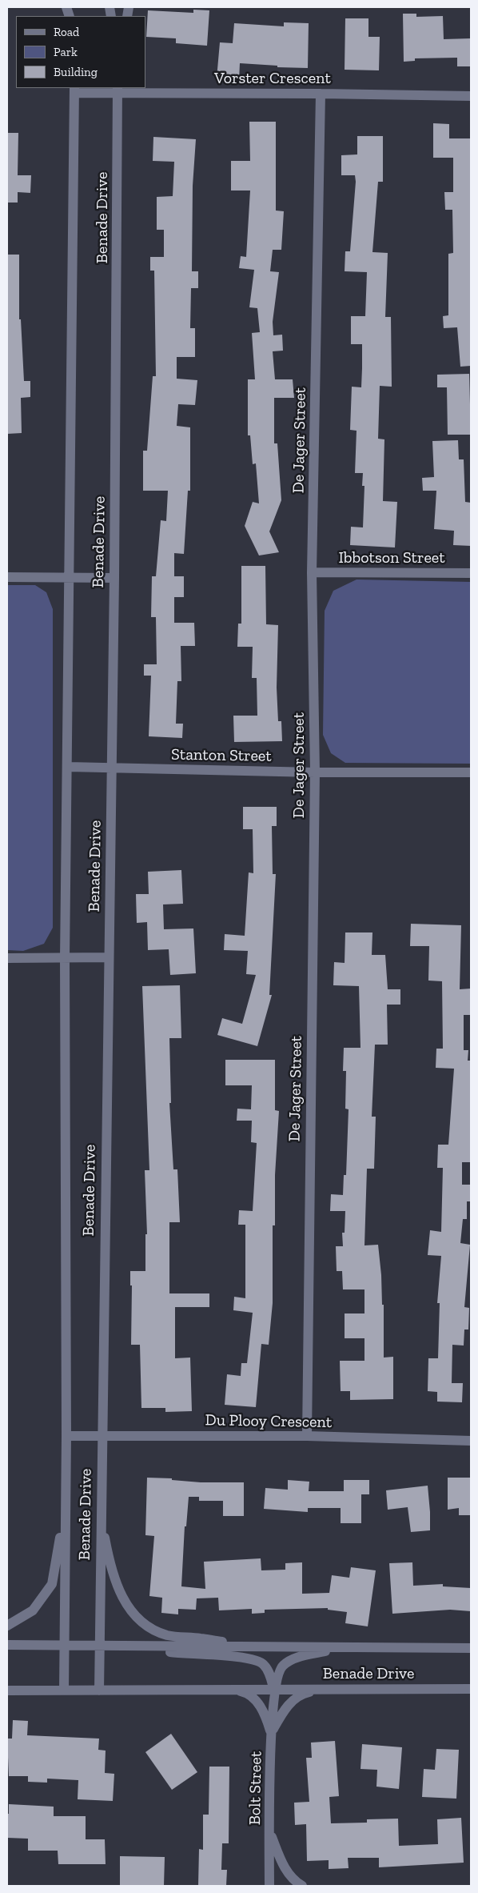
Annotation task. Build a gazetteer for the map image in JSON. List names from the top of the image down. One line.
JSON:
{"streets":{"street":["Vorster Crescent","Benade Drive","De Jager Street","Ibbotson Street","Stanton Street","Du Plooy Crescent","Bolt Street"]},"crossings":[["Vorster Crescent","Benade Drive"],["Vorster Crescent","De Jager Street"],["Benade Drive","Stanton Street"],["Benade Drive","Du Plooy Crescent"],["Benade Drive","Bolt Street"],["De Jager Street","Ibbotson Street"],["De Jager Street","Stanton Street"],["De Jager Street","Du Plooy Crescent"]],"legend":["Road","Park","Building"]}
